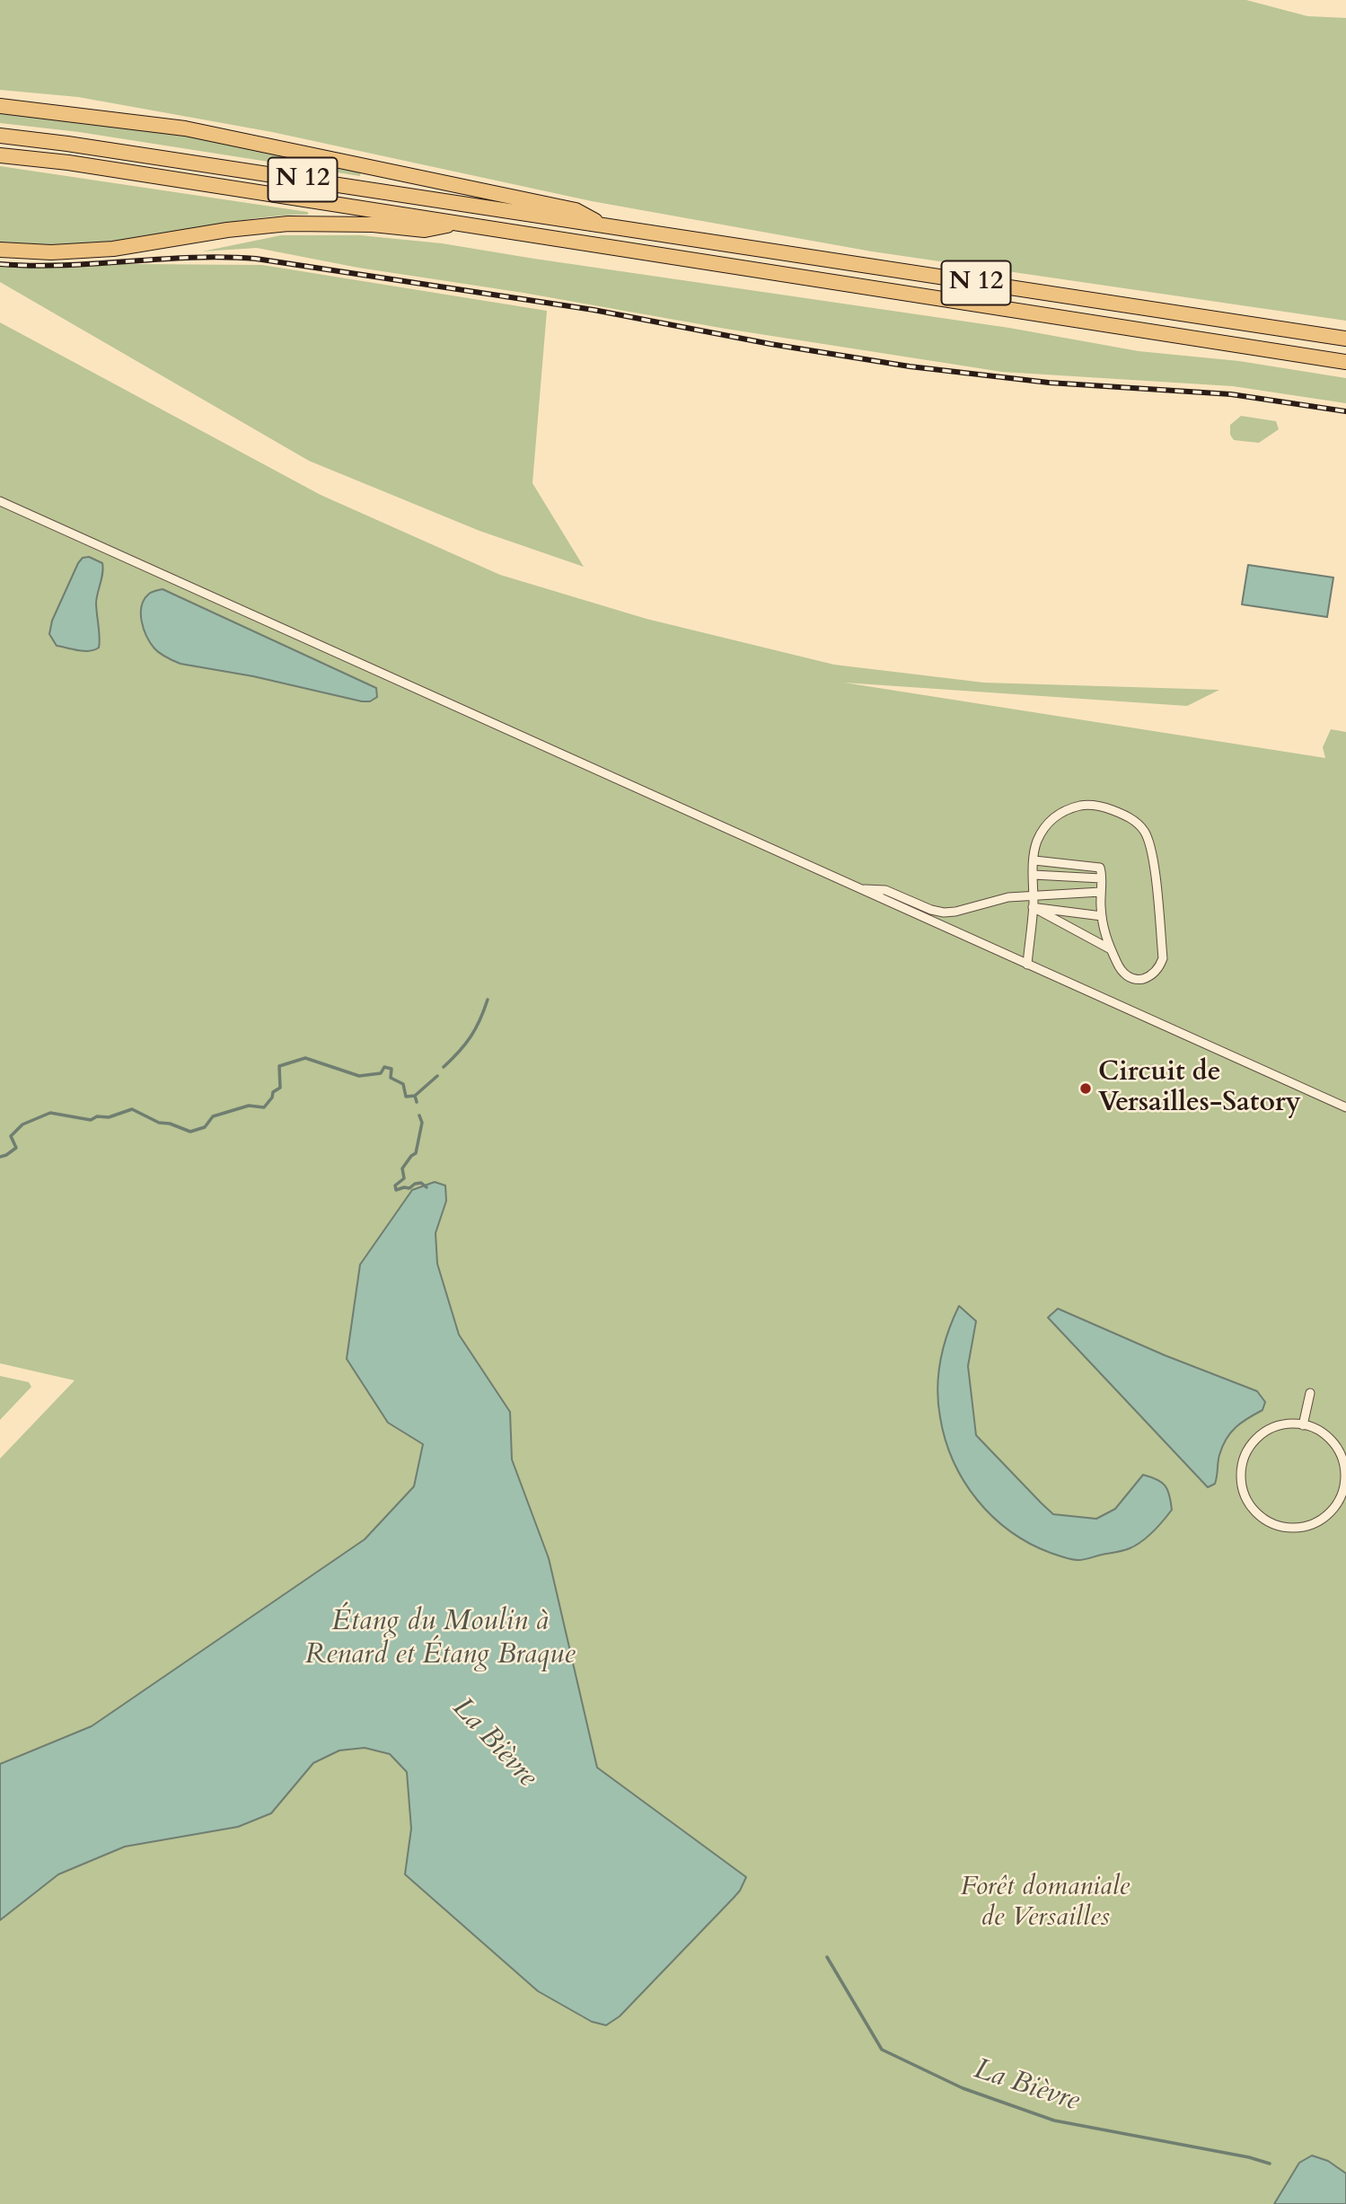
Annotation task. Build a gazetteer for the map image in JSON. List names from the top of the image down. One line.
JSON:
{"streets":{"highway":["N 12"]},"water":["Étang du Moulin à Renard et Étang Braque","La Bièvre"],"parks":["Forêt domaniale de Versailles"],"places":["Circuit de Versailles-Satory"]}
